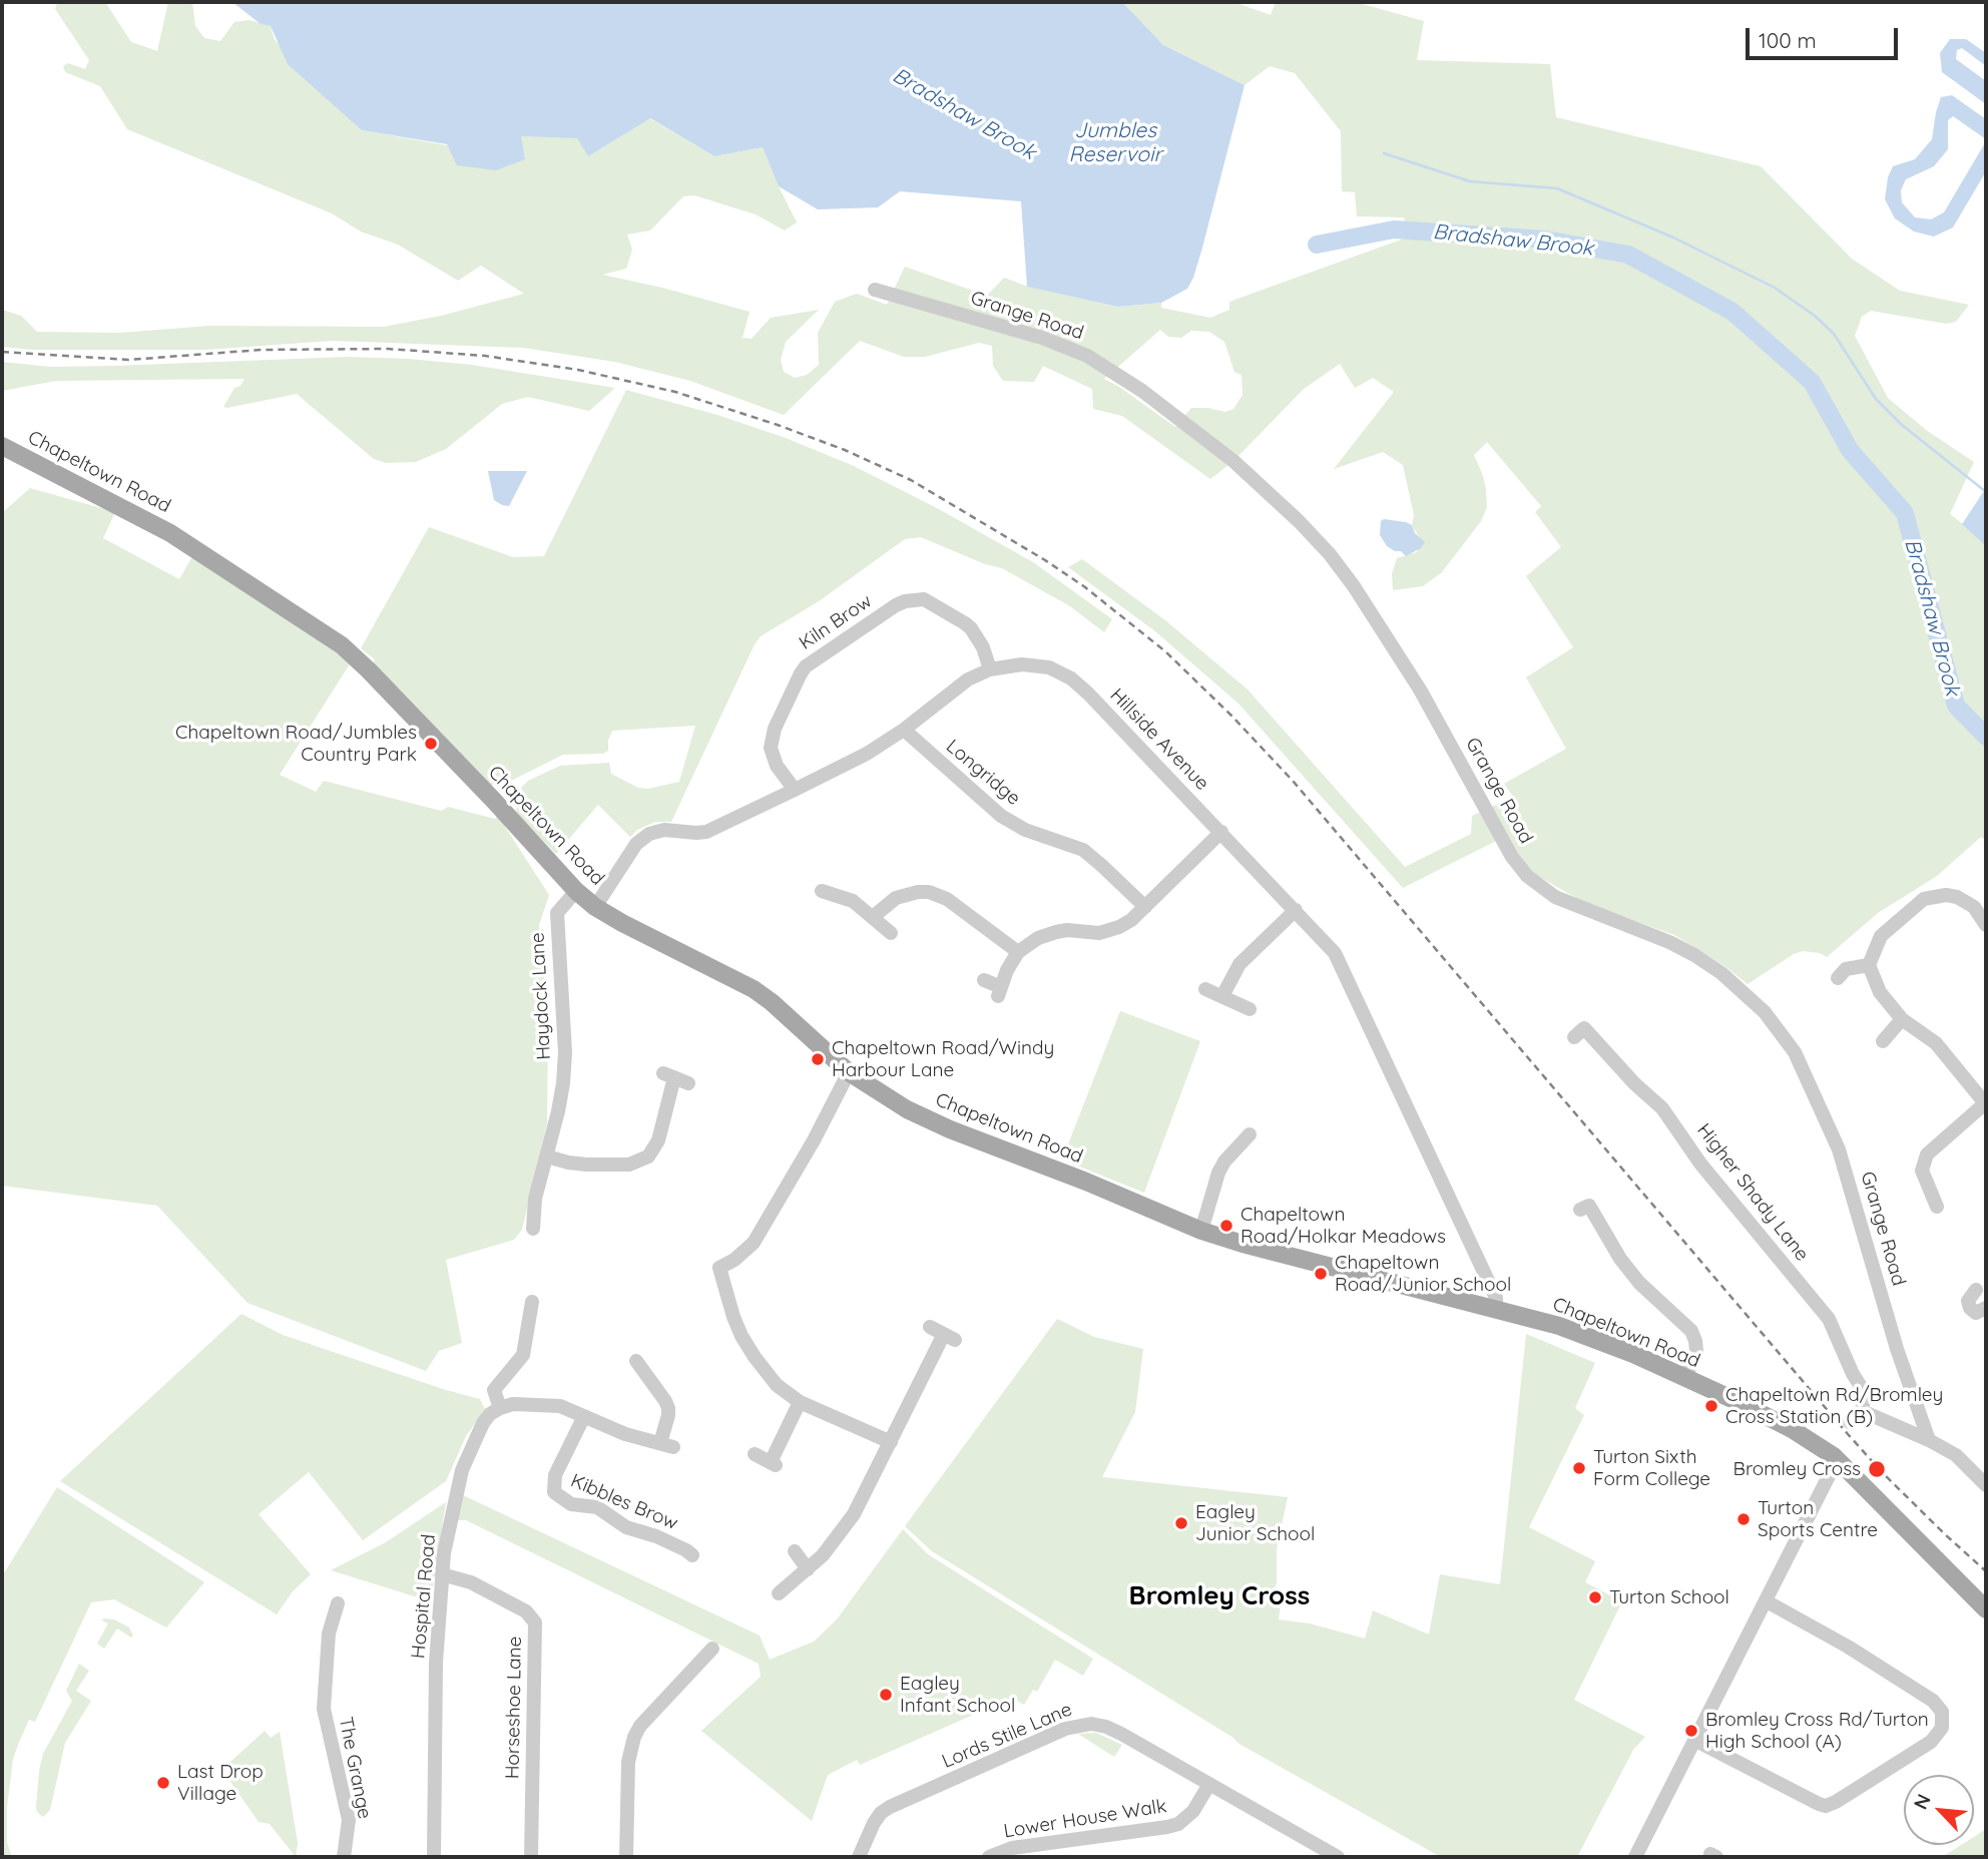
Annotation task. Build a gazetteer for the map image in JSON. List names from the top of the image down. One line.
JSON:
{"streets":{"main road":["Chapeltown Road"],"street":["Grange Road","Kiln Brow","Hillside Avenue","Longridge","Haydock Lane","Higher Shady Lane","Kibbles Brow","Hospital Road","Horseshoe Lane","Lords Stile Lane","The Grange","Lower House Walk"]},"crossings":[["Chapeltown Road","Hillside Avenue"],["Chapeltown Road","Haydock Lane"],["Kiln Brow","Hillside Avenue"],["Hillside Avenue","Longridge"],["Hospital Road","Horseshoe Lane"],["Lords Stile Lane","Lower House Walk"]],"districts":["Bromley Cross"],"water":["Bradshaw Brook","Jumbles Reservoir"],"places":["Chapeltown Road/Jumbles Country Park","Chapeltown Road/Windy Harbour Lane","Chapeltown Road/Holkar Meadows","Chapeltown Road/Junior School","Chapeltown Rd/Bromley Cross Station (B)","Turton Sixth Form College","Bromley Cross","Turton Sports Centre","Eagley Junior School","Turton School","Eagley Infant School","Bromley Cross Rd/Turton High School (A)","Last Drop Village"],"scale_bar":"100 m","north":"top left"}
